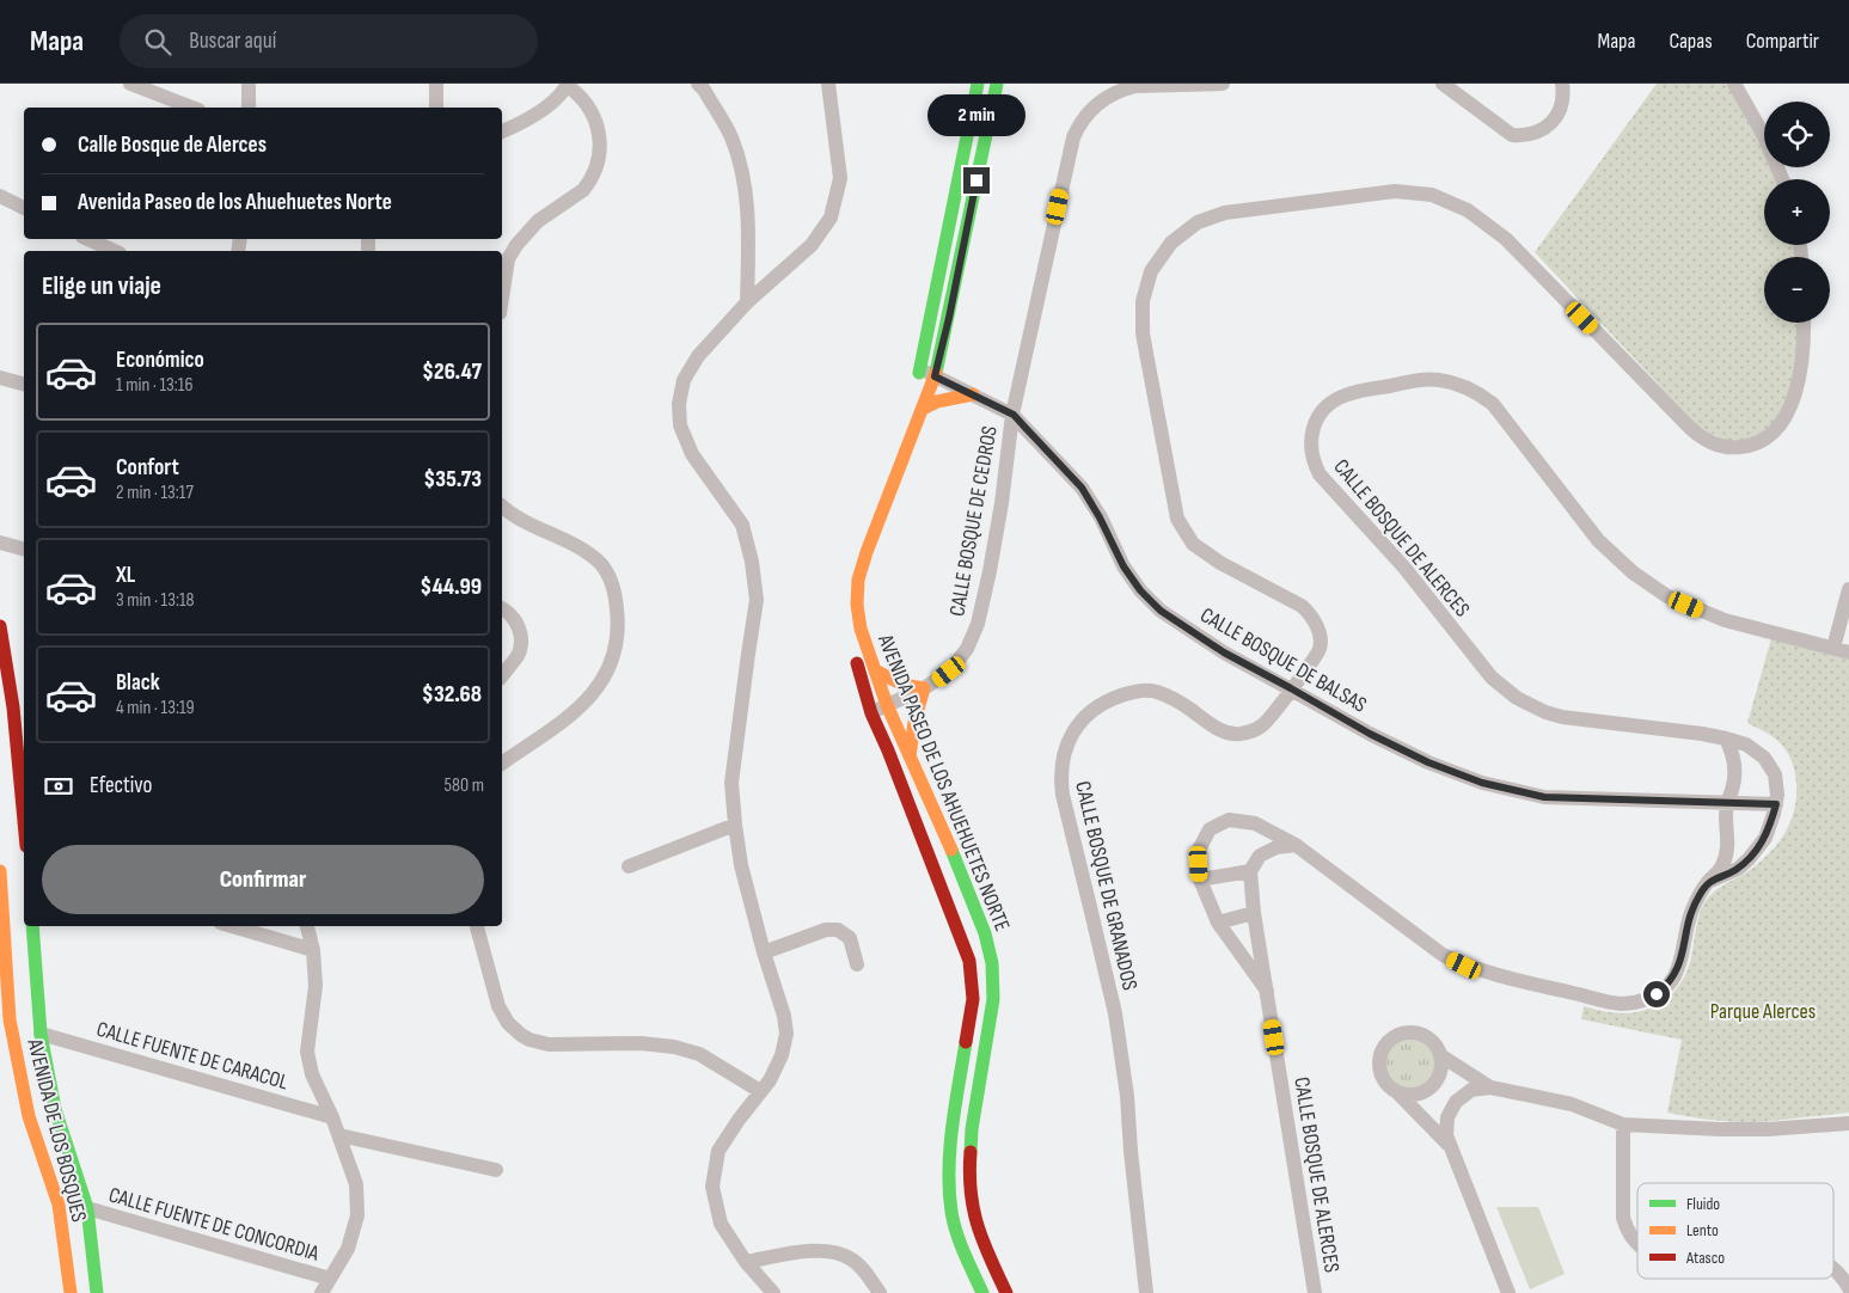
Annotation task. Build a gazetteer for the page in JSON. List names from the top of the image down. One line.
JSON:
{"streets":{"street":["CALLE BOSQUE DE CEDROS","CALLE BOSQUE DE ALERCES","CALLE BOSQUE DE BALSAS","AVENIDA PASEO DE LOS AHUEHUETES NORTE","CALLE BOSQUE DE GRANADOS","CALLE FUENTE DE CARACOL","AVENIDA DE LOS BOSQUES","CALLE FUENTE DE CONCORDIA"]},"crossings":[["CALLE BOSQUE DE CEDROS","CALLE BOSQUE DE BALSAS"],["CALLE BOSQUE DE CEDROS","AVENIDA PASEO DE LOS AHUEHUETES NORTE"],["CALLE BOSQUE DE ALERCES","CALLE BOSQUE DE BALSAS"],["CALLE BOSQUE DE BALSAS","AVENIDA PASEO DE LOS AHUEHUETES NORTE"],["CALLE BOSQUE DE BALSAS","CALLE BOSQUE DE GRANADOS"],["CALLE FUENTE DE CARACOL","AVENIDA DE LOS BOSQUES"],["AVENIDA DE LOS BOSQUES","CALLE FUENTE DE CONCORDIA"]],"parks":["Parque Alerces"],"legend":["Fluido","Lento","Atasco"],"page":{"header":"Mapa","search":"Buscar aquí","nav":["Mapa","Capas","Compartir"],"bubble":"2 min","map_buttons":["+","−"],"banner":["Calle Bosque de Alerces","Avenida Paseo de los Ahuehuetes Norte"],"heading":"Elige un viaje","list":[{"name":"Económico","note":"1 min · 13:16","value":"$26.47"},{"name":"Confort","note":"2 min · 13:17","value":"$35.73"},{"name":"XL","note":"3 min · 13:18","value":"$44.99"},{"name":"Black","note":"4 min · 13:19","value":"$32.68"}],"pay":["Efectivo","580 m"],"buttons":"Confirmar"}}
